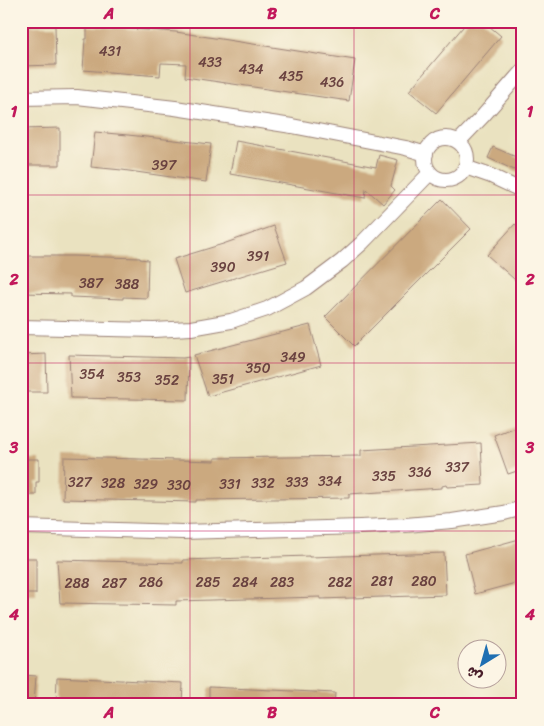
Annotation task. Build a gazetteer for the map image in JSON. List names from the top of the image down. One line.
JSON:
{"house_numbers":["431","433","434","435","436","397","391","390","387","388","349","350","354","353","351","352","337","336","335","334","327","333","328","332","329","331","330","281","280","286","285","284","283","282","288","287"],"north":"bottom left","grid":{"columns":["A","B","C"],"rows":["1","2","3","4"]}}
